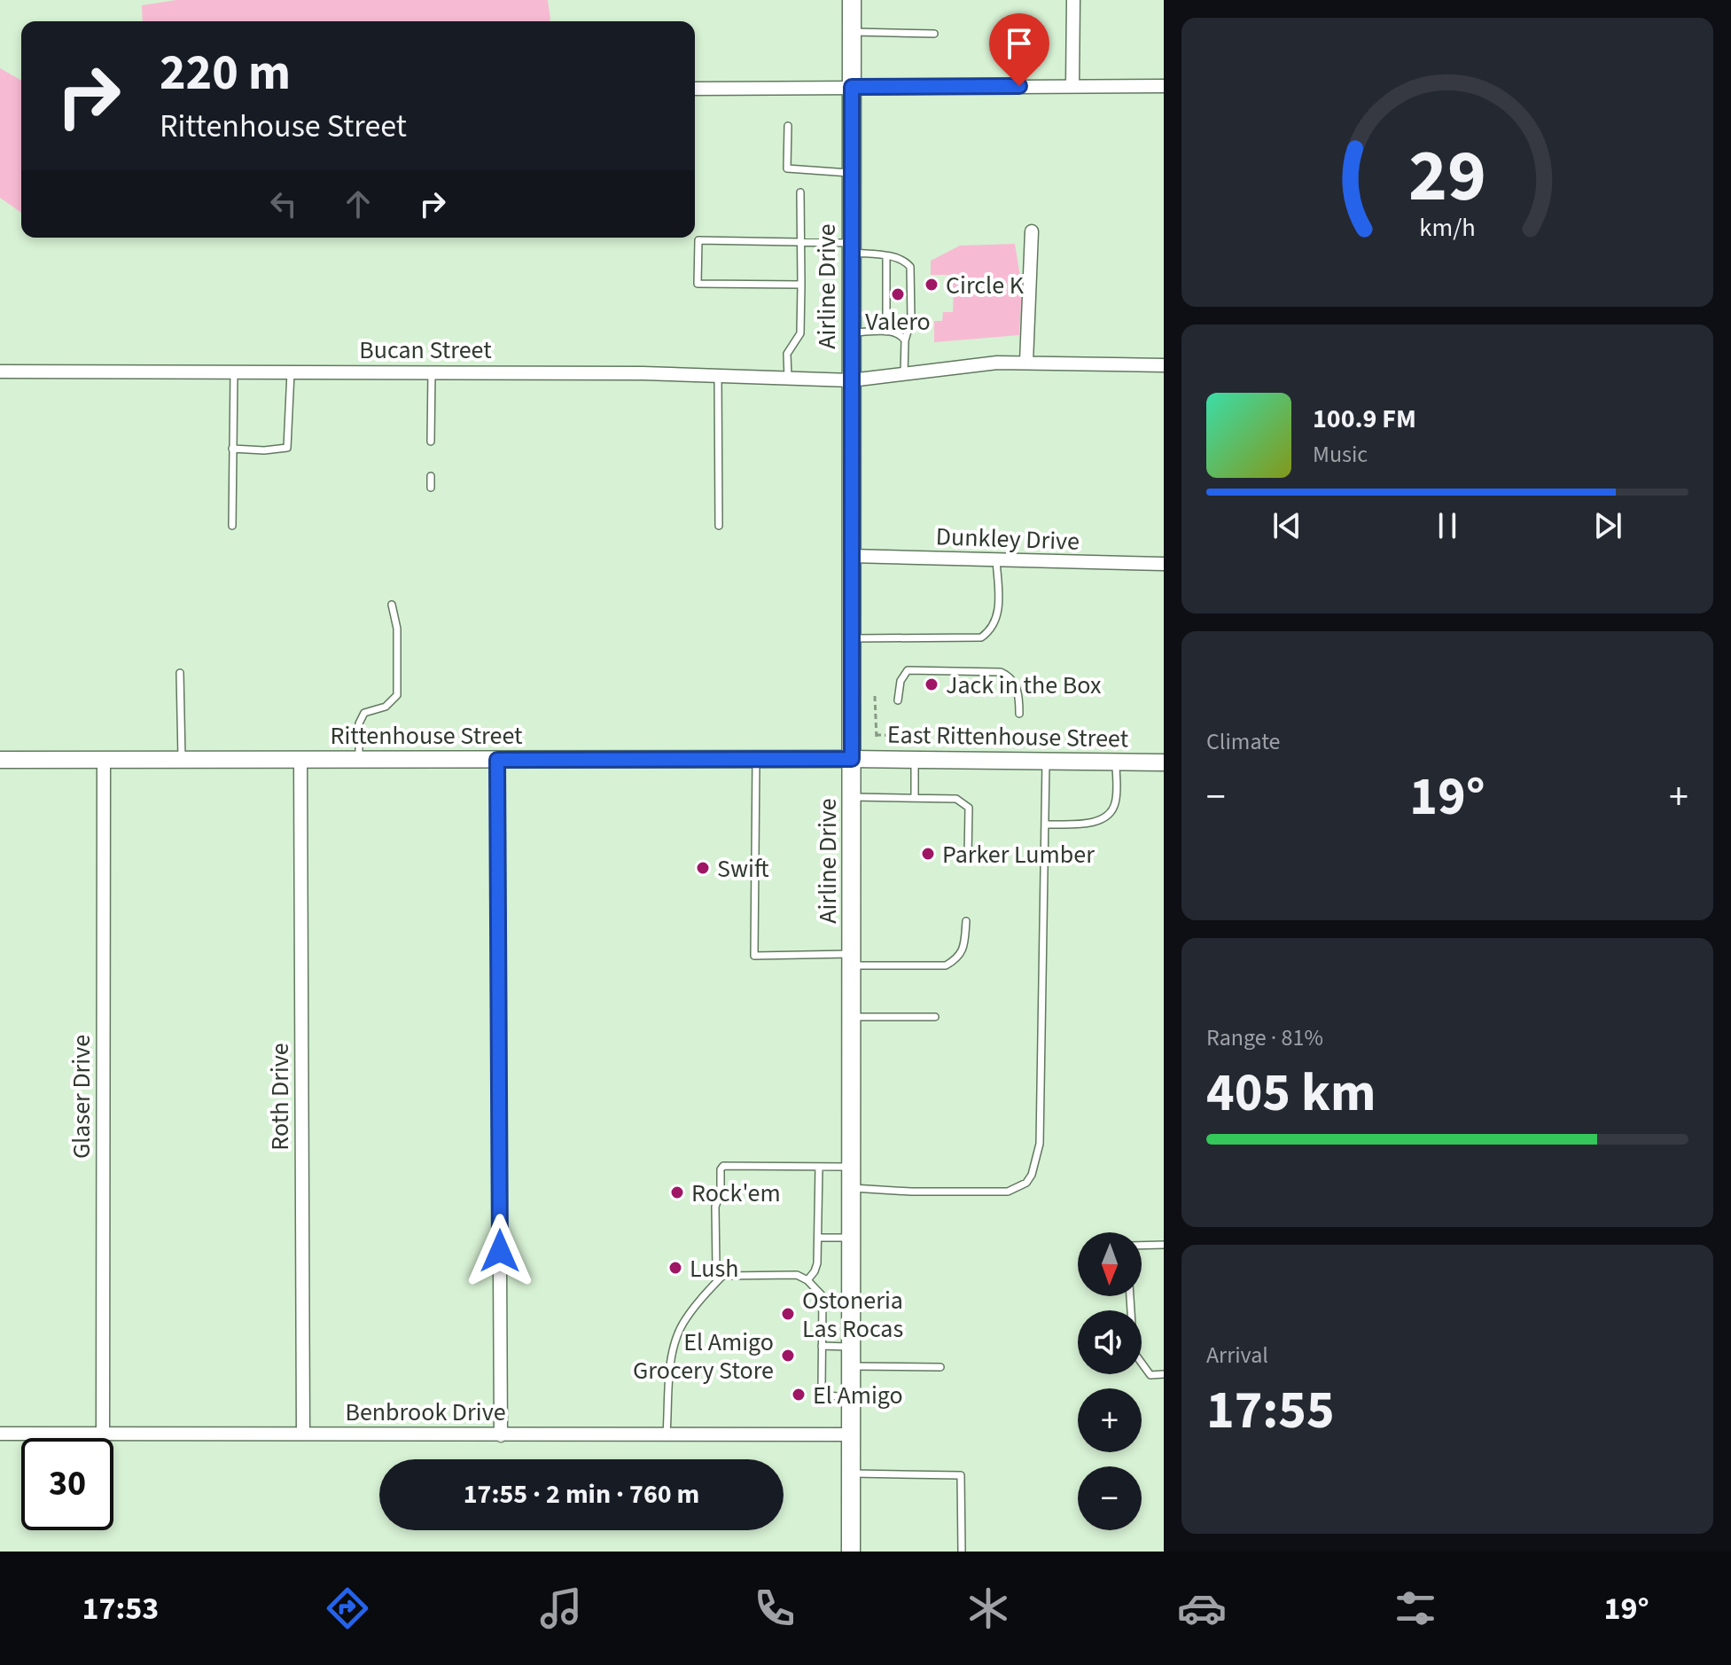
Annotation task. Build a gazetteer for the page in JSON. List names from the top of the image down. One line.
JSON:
{"streets":{"main road":["Airline Drive"],"street":["Bucan Street","Dunkley Drive","Rittenhouse Street","East Rittenhouse Street","Glaser Drive","Roth Drive","Benbrook Drive"]},"crossings":[["Airline Drive","Bucan Street"],["Airline Drive","Dunkley Drive"],["Airline Drive","Rittenhouse Street"],["Airline Drive","East Rittenhouse Street"],["Airline Drive","Benbrook Drive"],["Rittenhouse Street","East Rittenhouse Street"],["Rittenhouse Street","Glaser Drive"],["Rittenhouse Street","Roth Drive"],["Glaser Drive","Benbrook Drive"],["Roth Drive","Benbrook Drive"]],"places":["Circle K","Valero","Jack in the Box","Parker Lumber","Swift","Rock'em","Lush","Ostoneria Las Rocas","El Amigo Grocery Store","El Amigo"],"north":"bottom","page":{"turn":["220 m","Rittenhouse Street"],"song":["100.9 FM","Music"],"tile":["Climate",["Range · 81%","405 km"],["Arrival","17:55"]],"heat":["−","19°","+"],"map_buttons":["+","−"],"limit":"30","trip":"17:55 · 2 min · 760 m","tabs":["17:53","19°"],"gauge":["29","km/h"]}}
